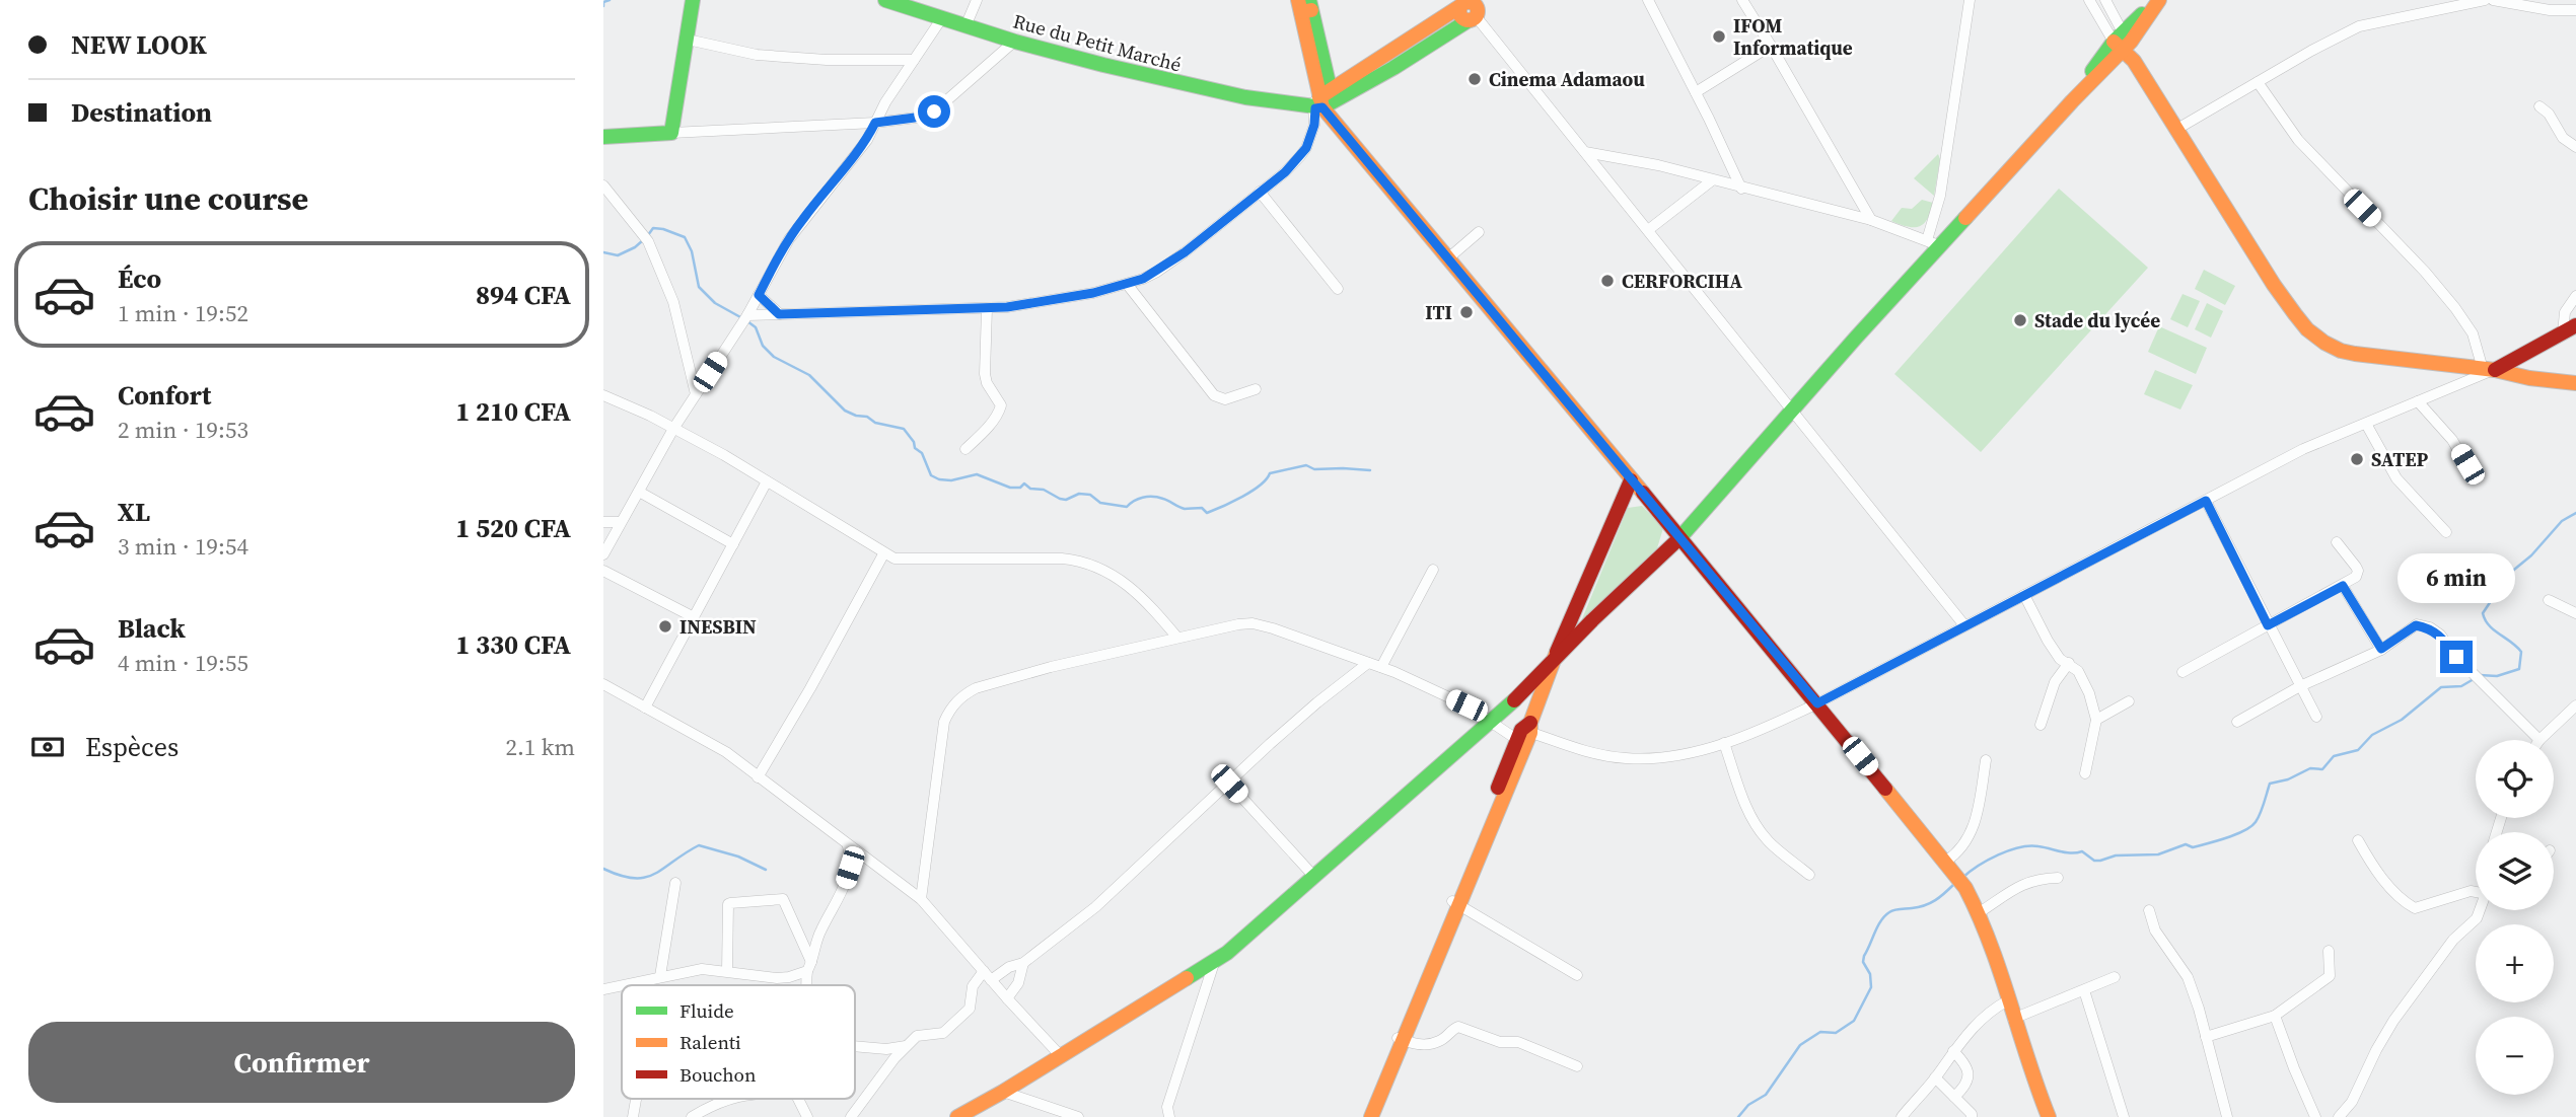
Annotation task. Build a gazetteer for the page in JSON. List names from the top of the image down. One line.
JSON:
{"streets":{"main road":["Rue du Petit Marché"]},"places":["IFOM Informatique","Cinema Adamaou","CERFORCIHA","ITI","Stade du lycée","SATEP","INESBIN"],"legend":["Fluide","Ralenti","Bouchon"],"page":{"banner":["NEW LOOK","Destination"],"heading":"Choisir une course","list":[{"name":"Éco","note":"1 min · 19:52","value":"894 CFA"},{"name":"Confort","note":"2 min · 19:53","value":"1 210 CFA"},{"name":"XL","note":"3 min · 19:54","value":"1 520 CFA"},{"name":"Black","note":"4 min · 19:55","value":"1 330 CFA"}],"bubble":"6 min","pay":["Espèces","2.1 km"],"map_buttons":["+","−"],"buttons":"Confirmer"}}
